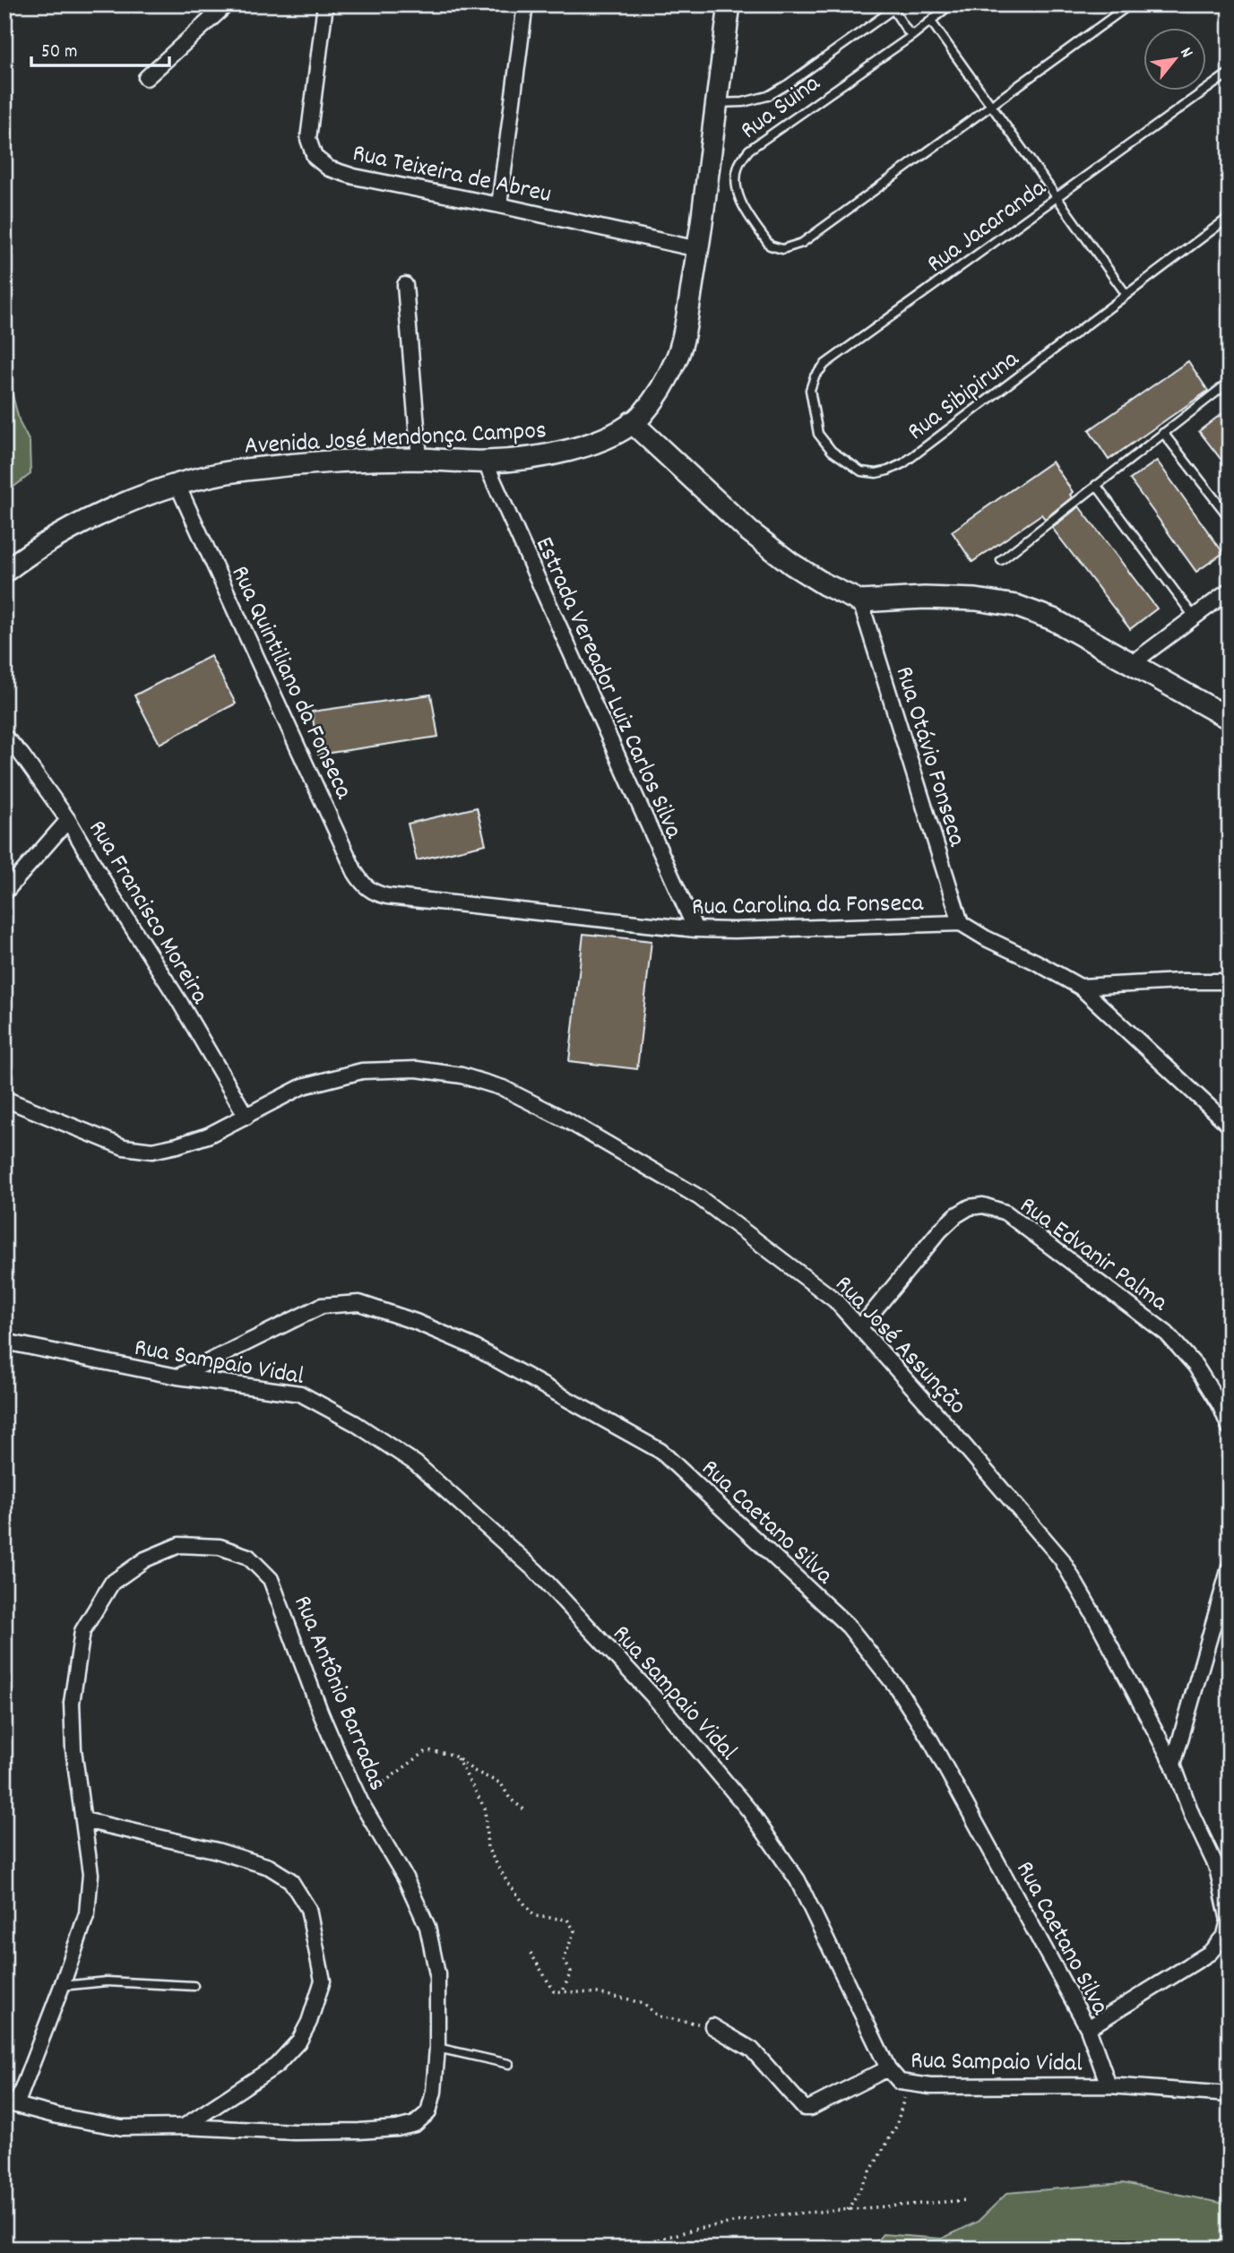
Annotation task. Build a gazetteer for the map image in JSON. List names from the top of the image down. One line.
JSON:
{"streets":{"main road":["Avenida José Mendonça Campos"],"street":["Rua Teixeira de Abreu","Rua Quintiliano da Fonseca","Estrada Vereador Luiz Carlos Silva","Rua Otávio Fonseca","Rua Carolina da Fonseca","Rua Francisco Moreira","Rua Edvanir Palma","Rua José Assunção","Rua Sampaio Vidal","Rua Caetano Silva","Rua Antônio Barradas"],"lane":["Rua Suina","Rua Jacaranda","Rua Sibipiruna"]},"crossings":[["Rua Teixeira de Abreu","Avenida José Mendonça Campos"],["Rua Jacaranda","Rua Sibipiruna"],["Avenida José Mendonça Campos","Rua Quintiliano da Fonseca"],["Avenida José Mendonça Campos","Estrada Vereador Luiz Carlos Silva"],["Rua Quintiliano da Fonseca","Rua Carolina da Fonseca"],["Estrada Vereador Luiz Carlos Silva","Rua Carolina da Fonseca"],["Rua Otávio Fonseca","Rua Carolina da Fonseca"],["Rua Francisco Moreira","Rua José Assunção"],["Rua Edvanir Palma","Rua José Assunção"],["Rua José Assunção","Rua Caetano Silva"],["Rua Sampaio Vidal","Rua Caetano Silva"]],"scale_bar":"50 m","north":"top right"}
